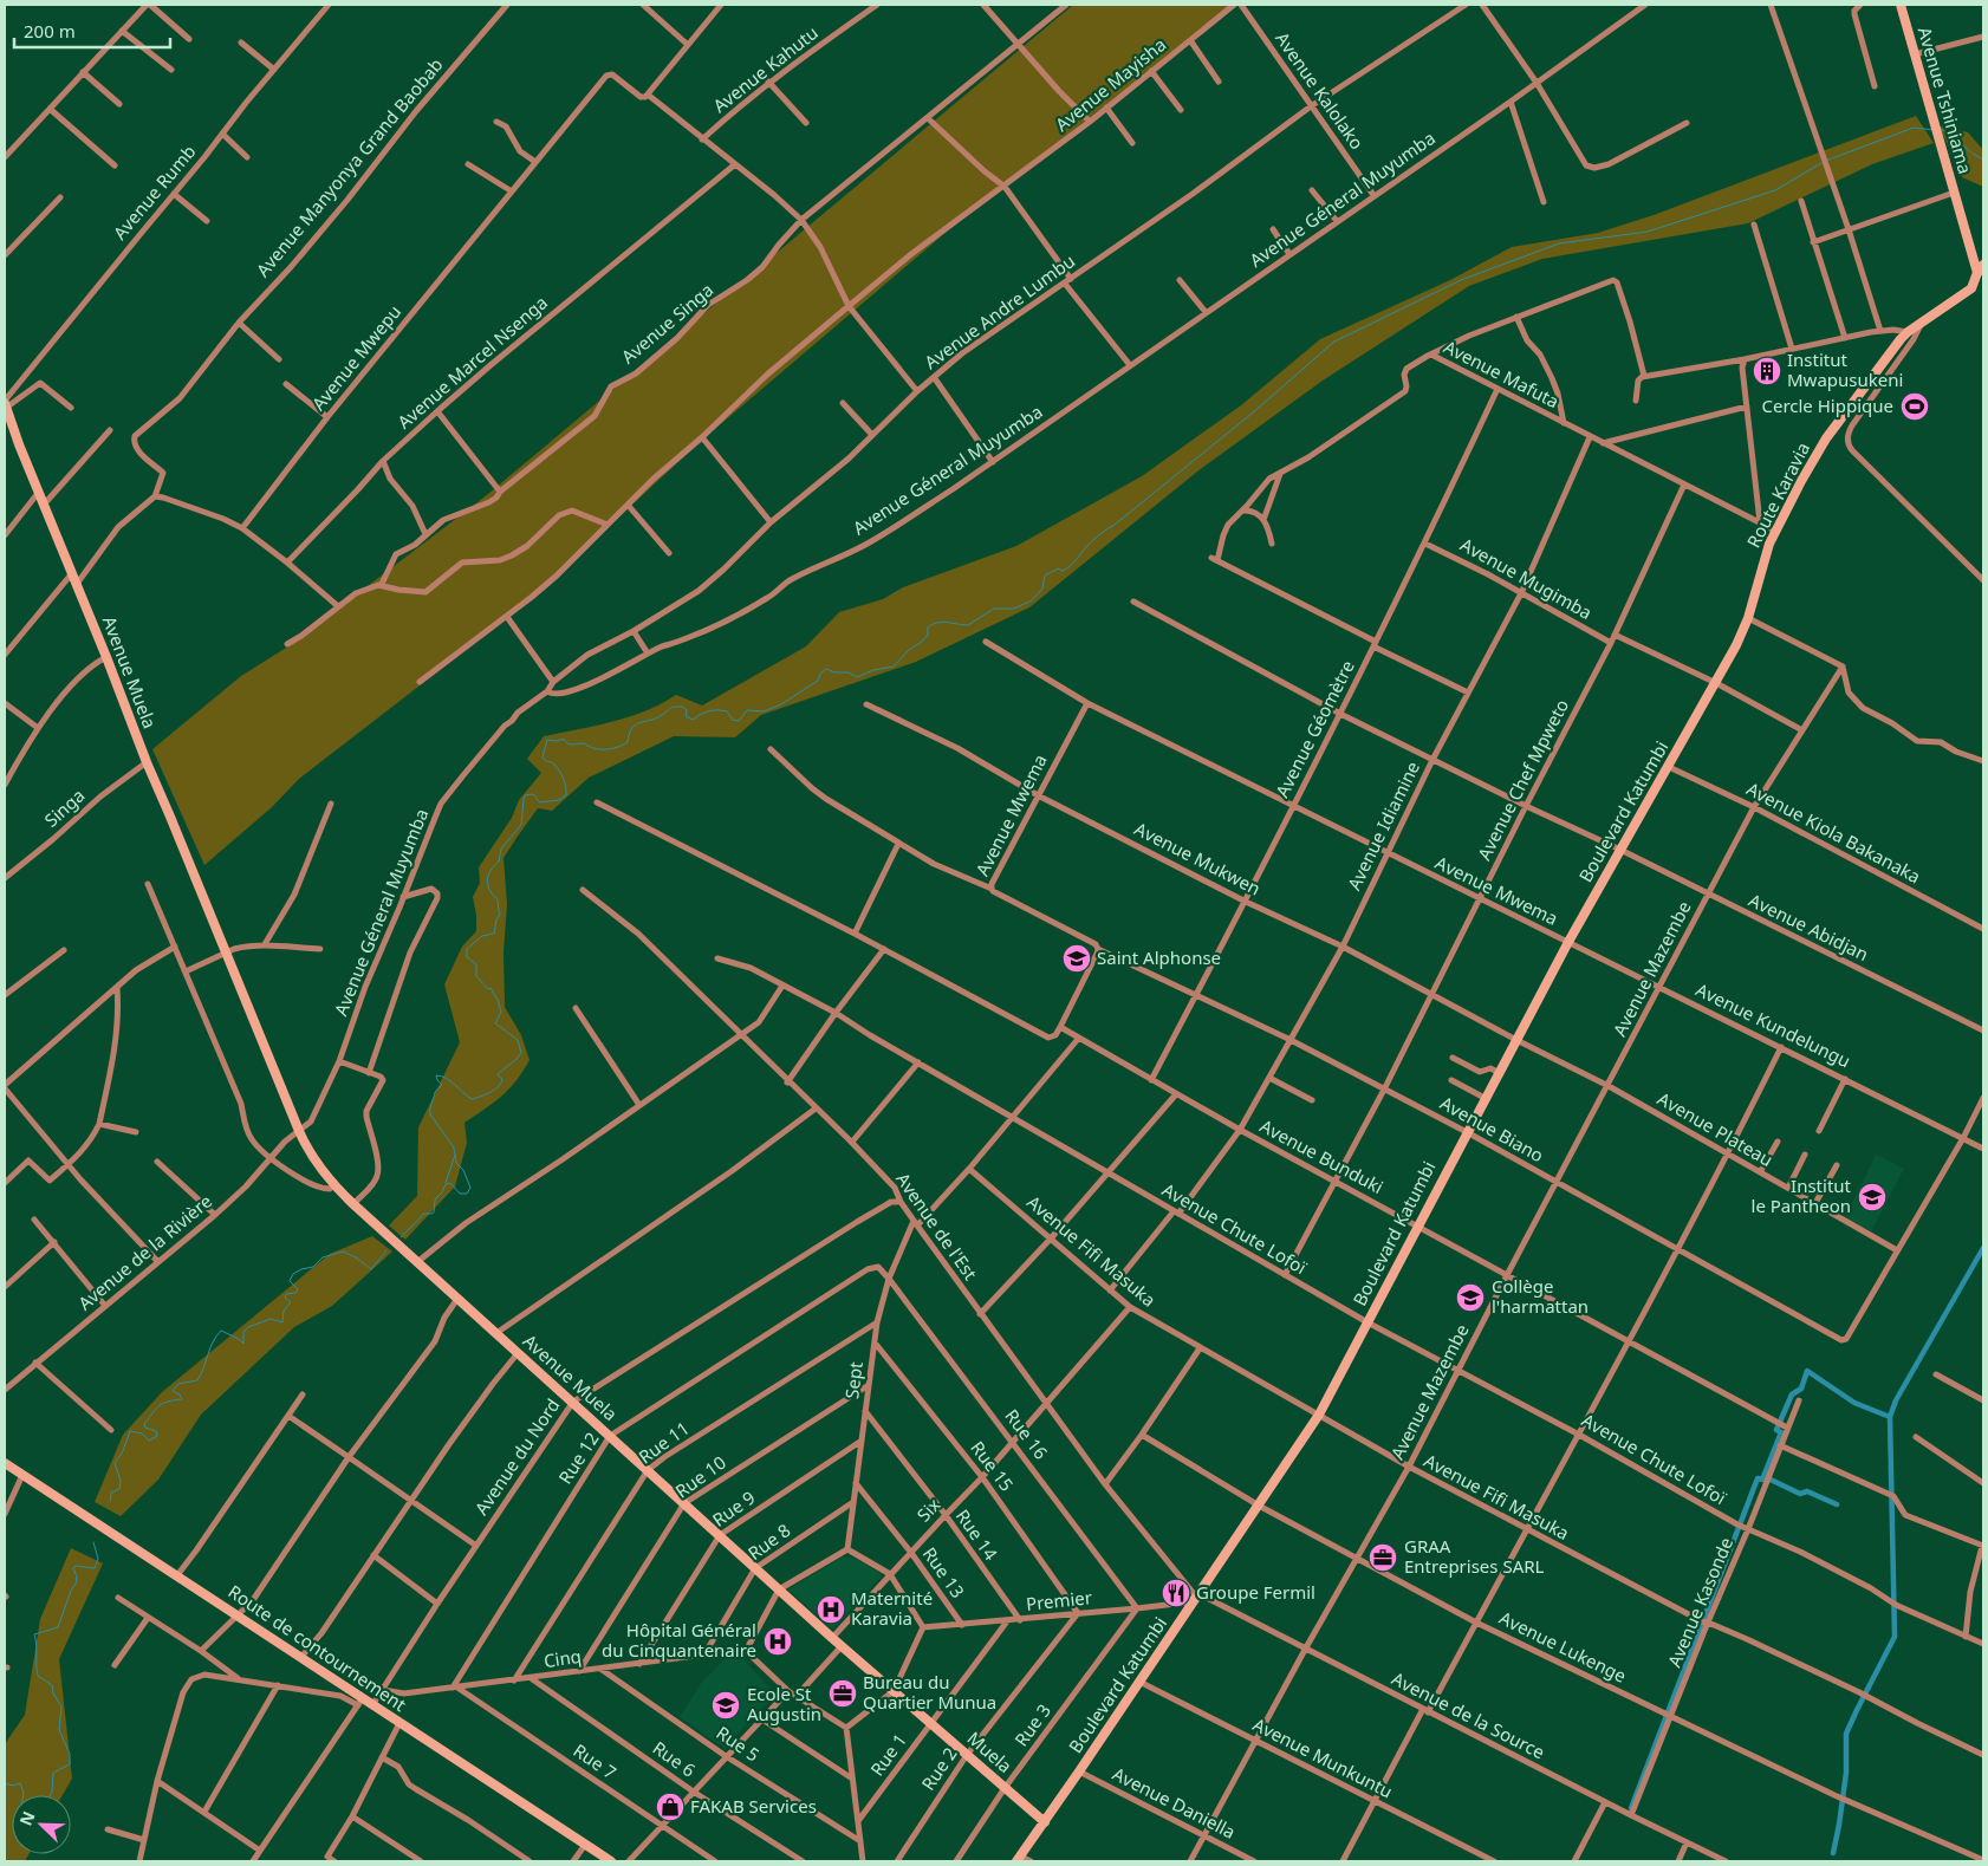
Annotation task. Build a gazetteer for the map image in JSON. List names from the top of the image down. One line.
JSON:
{"streets":{"street":["Avenue Kahutu","Avenue Mayisha","Avenue Kalolako","Avenue Tshiniama","Avenue Manyonya Grand Baobab","Avenue Rumb","Avenue Géneral Muyumba","Avenue Andre Lumbu","Avenue Singa","Avenue Mwepu","Avenue Marcel Nsenga","Avenue Mafuta","Route Karavia","Avenue Mugimba","Avenue Muela","Avenue Géomètre","Avenue Chef Mpweto","Singa","Boulevard Katumbi","Avenue Mwema","Avenue Idiamine","Avenue Kiola Bakanaka","Avenue Mukwen","Avenue Abidjan","Avenue Mazembe","Avenue Kundelungu","Avenue Biano","Avenue Plateau","Avenue Bunduki","Avenue de l'Est","Avenue Chute Lofoï","Avenue Fifi Masuka","Avenue de la Rivière","Sept","Rue 16","Rue 11","Avenue du Nord","Rue 12","Rue 15","Rue 10","Rue 9","Six","Rue 14","Rue 8","Rue 13","Premier","Avenue Kasonde","Avenue Lukenge","Route de contournement","Cinq","Avenue de la Source","Rue 3","Rue 5","Muela","Rue 1","Avenue Munkuntu","Rue 6","Rue 7","Rue 2","Avenue Daniella"]},"crossings":[["Avenue Kalolako","Avenue Géneral Muyumba"],["Avenue Kalolako","Avenue Andre Lumbu"],["Avenue Tshiniama","Route Karavia"],["Avenue Rumb","Avenue Muela"],["Avenue Géneral Muyumba","Avenue Andre Lumbu"],["Avenue Géneral Muyumba","Avenue Muela"],["Avenue Géneral Muyumba","Avenue de la Rivière"],["Avenue Mafuta","Route Karavia"],["Avenue Mafuta","Avenue Géomètre"],["Avenue Mafuta","Avenue Chef Mpweto"],["Avenue Mafuta","Avenue Idiamine"],["Route Karavia","Boulevard Katumbi"],["Avenue Mugimba","Avenue Géomètre"],["Avenue Mugimba","Avenue Chef Mpweto"],["Avenue Mugimba","Avenue Idiamine"],["Avenue Muela","Singa"],["Avenue Muela","Avenue de la Rivière"],["Avenue Muela","Rue 11"],["Avenue Muela","Avenue du Nord"],["Avenue Muela","Rue 12"],["Avenue Muela","Rue 10"],["Avenue Muela","Rue 9"],["Avenue Muela","Six"],["Avenue Muela","Rue 8"],["Avenue Muela","Muela"],["Avenue Géomètre","Avenue Mwema"],["Avenue Géomètre","Avenue Mukwen"],["Avenue Géomètre","Avenue Abidjan"],["Avenue Géomètre","Avenue Biano"],["Avenue Géomètre","Avenue Bunduki"],["Avenue Chef Mpweto","Avenue Mwema"],["Avenue Chef Mpweto","Avenue Mukwen"],["Avenue Chef Mpweto","Avenue Abidjan"],["Avenue Chef Mpweto","Avenue Biano"],["Avenue Chef Mpweto","Avenue Bunduki"],["Avenue Chef Mpweto","Avenue Chute Lofoï"],["Boulevard Katumbi","Avenue Mwema"],["Boulevard Katumbi","Avenue Kiola Bakanaka"],["Boulevard Katumbi","Avenue Mukwen"],["Boulevard Katumbi","Avenue Abidjan"],["Boulevard Katumbi","Avenue Kundelungu"],["Boulevard Katumbi","Avenue Biano"],["Boulevard Katumbi","Avenue Plateau"],["Boulevard Katumbi","Avenue Bunduki"],["Boulevard Katumbi","Avenue de l'Est"],["Boulevard Katumbi","Avenue Chute Lofoï"],["Boulevard Katumbi","Avenue Fifi Masuka"],["Boulevard Katumbi","Premier"],["Boulevard Katumbi","Avenue Lukenge"],["Boulevard Katumbi","Avenue de la Source"],["Boulevard Katumbi","Muela"],["Boulevard Katumbi","Avenue Munkuntu"],["Boulevard Katumbi","Avenue Daniella"],["Avenue Mwema","Avenue Idiamine"],["Avenue Mwema","Avenue Mukwen"],["Avenue Mwema","Avenue Kundelungu"],["Avenue Mwema","Avenue Biano"],["Avenue Idiamine","Avenue Mukwen"],["Avenue Idiamine","Avenue Abidjan"],["Avenue Idiamine","Avenue Biano"],["Avenue Idiamine","Avenue Bunduki"],["Avenue Idiamine","Avenue Chute Lofoï"],["Avenue Idiamine","Avenue Fifi Masuka"],["Avenue Kiola Bakanaka","Avenue Mazembe"],["Avenue Mukwen","Avenue Plateau"],["Avenue Abidjan","Avenue Mazembe"],["Avenue Mazembe","Avenue Kundelungu"],["Avenue Mazembe","Avenue Biano"],["Avenue Mazembe","Avenue Plateau"],["Avenue Mazembe","Avenue Bunduki"],["Avenue Mazembe","Avenue Chute Lofoï"],["Avenue Mazembe","Avenue Fifi Masuka"],["Avenue Mazembe","Avenue Lukenge"],["Avenue Mazembe","Avenue de la Source"],["Avenue Mazembe","Avenue Munkuntu"],["Avenue Mazembe","Avenue Daniella"],["Avenue Biano","Avenue Plateau"],["Avenue Bunduki","Sept"],["Avenue Bunduki","Avenue Kasonde"],["Avenue de l'Est","Sept"],["Avenue de l'Est","Avenue du Nord"],["Avenue de l'Est","Six"],["Avenue de l'Est","Premier"],["Avenue de l'Est","Avenue de la Source"],["Avenue Chute Lofoï","Sept"],["Avenue Chute Lofoï","Avenue Kasonde"],["Avenue Fifi Masuka","Sept"],["Avenue Fifi Masuka","Six"],["Avenue Fifi Masuka","Avenue Kasonde"],["Sept","Rue 16"],["Sept","Rue 11"],["Sept","Rue 12"],["Sept","Rue 15"],["Sept","Rue 10"],["Sept","Rue 9"],["Sept","Rue 14"],["Sept","Rue 8"],["Sept","Rue 13"],["Rue 16","Rue 12"],["Rue 16","Six"],["Rue 16","Premier"],["Rue 16","Rue 3"],["Rue 11","Cinq"],["Avenue du Nord","Route de contournement"],["Avenue du Nord","Cinq"],["Rue 12","Cinq"],["Rue 12","Rue 7"],["Rue 15","Six"],["Rue 15","Premier"],["Rue 15","Rue 2"],["Rue 10","Cinq"],["Rue 9","Cinq"],["Six","Rue 14"],["Six","Rue 13"],["Six","Muela"],["Rue 14","Premier"],["Rue 8","Cinq"],["Rue 13","Premier"],["Premier","Avenue de la Source"],["Premier","Rue 3"],["Premier","Rue 1"],["Premier","Rue 2"],["Avenue Kasonde","Avenue Lukenge"],["Avenue Kasonde","Avenue de la Source"],["Cinq","Rue 5"],["Cinq","Rue 6"],["Cinq","Rue 7"],["Rue 3","Muela"],["Muela","Rue 1"],["Muela","Rue 2"]],"places":{"building":["Institut Mwapusukeni"],"sports":["Cercle Hippique"],"school or university":["Saint Alphonse","Institut le Pantheon","Collège l'harmattan","Ecole St Augustin"],"office":["GRAA Entreprises SARL","Bureau du Quartier Munua"],"restaurant":["Groupe Fermil"],"hospital":["Maternité Karavia","Hôpital Général du Cinquantenaire"],"shop":["FAKAB Services"]},"scale_bar":"200 m","north":"top left"}
